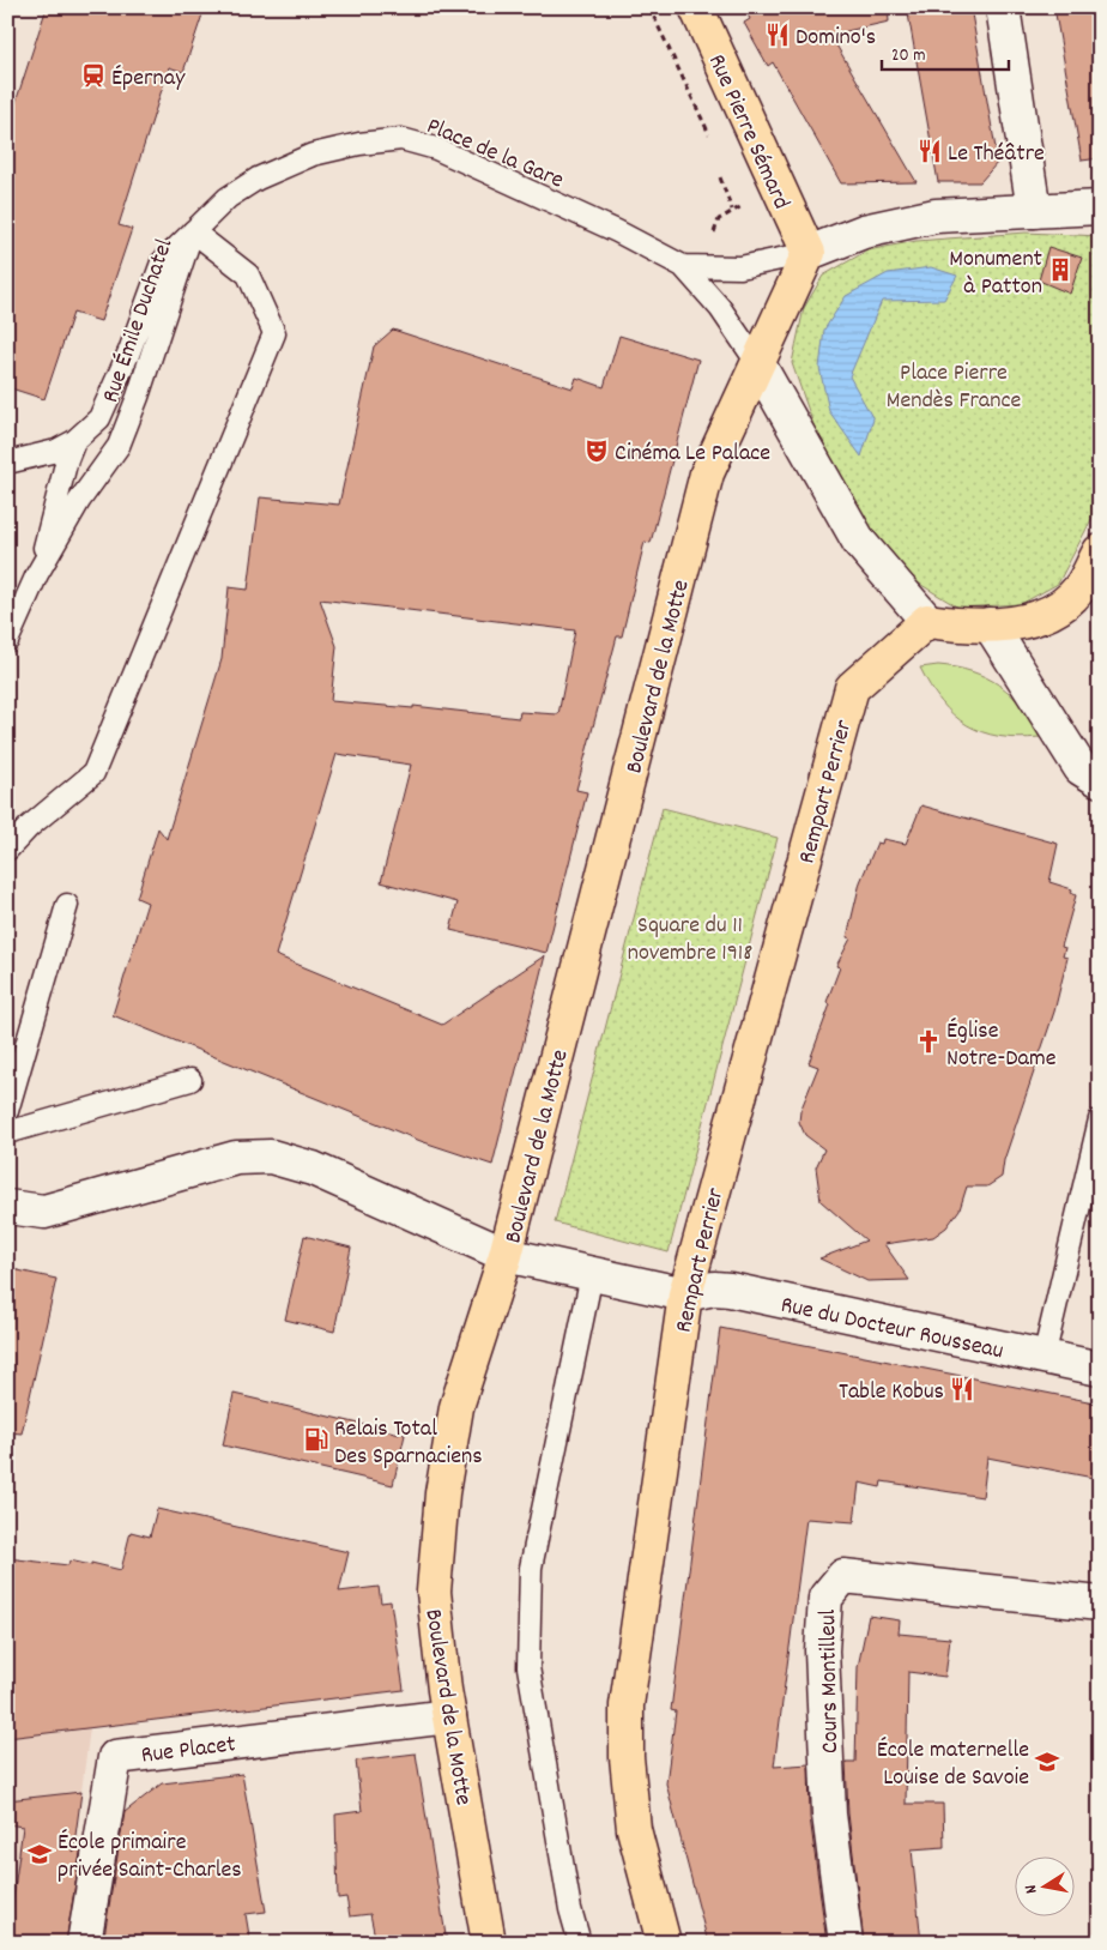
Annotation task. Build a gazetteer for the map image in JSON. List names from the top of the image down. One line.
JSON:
{"streets":{"main road":["Rue Pierre Sémard","Boulevard de la Motte","Rempart Perrier"],"street":["Rue du Docteur Rousseau","Cours Montilleul","Rue Placet"],"lane":["Place de la Gare","Rue Émile Duchatel"]},"crossings":[["Rue Pierre Sémard","Place de la Gare"],["Place de la Gare","Rue Émile Duchatel"],["Place de la Gare","Boulevard de la Motte"],["Boulevard de la Motte","Rue Placet"],["Rempart Perrier","Rue du Docteur Rousseau"]],"parks":["Place Pierre Mendès France","Square du 11 novembre 1918"],"places":{"restaurant":["Domino's","Le Théâtre","Table Kobus"],"station":["Épernay"],"building":["Monument à Patton"],"theatre":["Cinéma Le Palace"],"church":["Église Notre-Dame"],"fuel station":["Relais Total Des Sparnaciens"],"school or university":["École maternelle Louise de Savoie","École primaire privée Saint-Charles"]},"scale_bar":"20 m","north":"left"}
